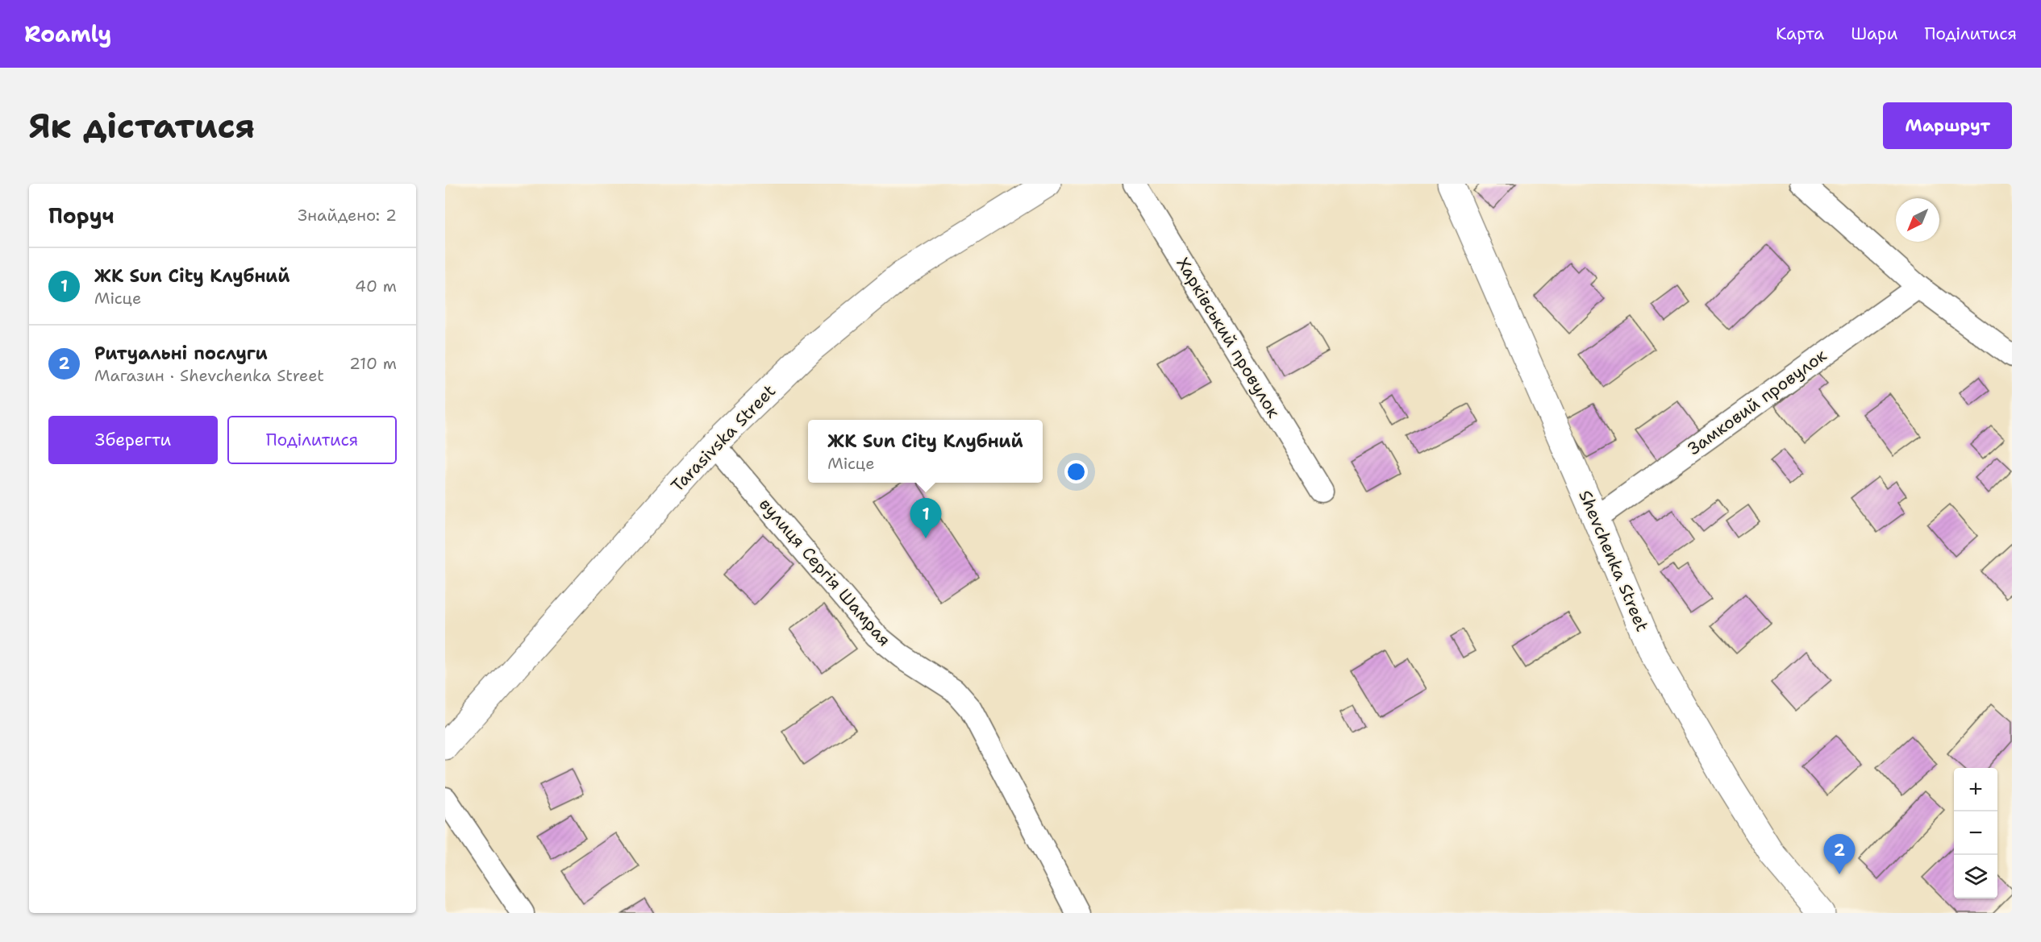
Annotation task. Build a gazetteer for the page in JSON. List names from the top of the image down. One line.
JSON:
{"streets":{"street":["Харківський провулок","Замковий провулок","Tarasivska Street","Shevchenka Street","вулиця Сергія Шамрая"]},"crossings":[["Замковий провулок","Shevchenka Street"],["Tarasivska Street","вулиця Сергія Шамрая"]],"north":"bottom left","page":{"header":"Roamly","nav":["Карта","Шари","Поділитися"],"buttons":["Маршрут",["Зберегти","Поділитися"]],"title":"Як дістатися","heading":["Поруч","Знайдено: 2"],"list":[{"mark":"1","name":"ЖК Sun City Клубний","note":"Місце","value":"40 m"},{"mark":"2","name":"Ритуальні послуги","note":"Магазин · Shevchenka Street","value":"210 m"}],"popup":["ЖК Sun City Клубний","Місце"],"pins":["1","2"],"map_buttons":["+","−"]}}
